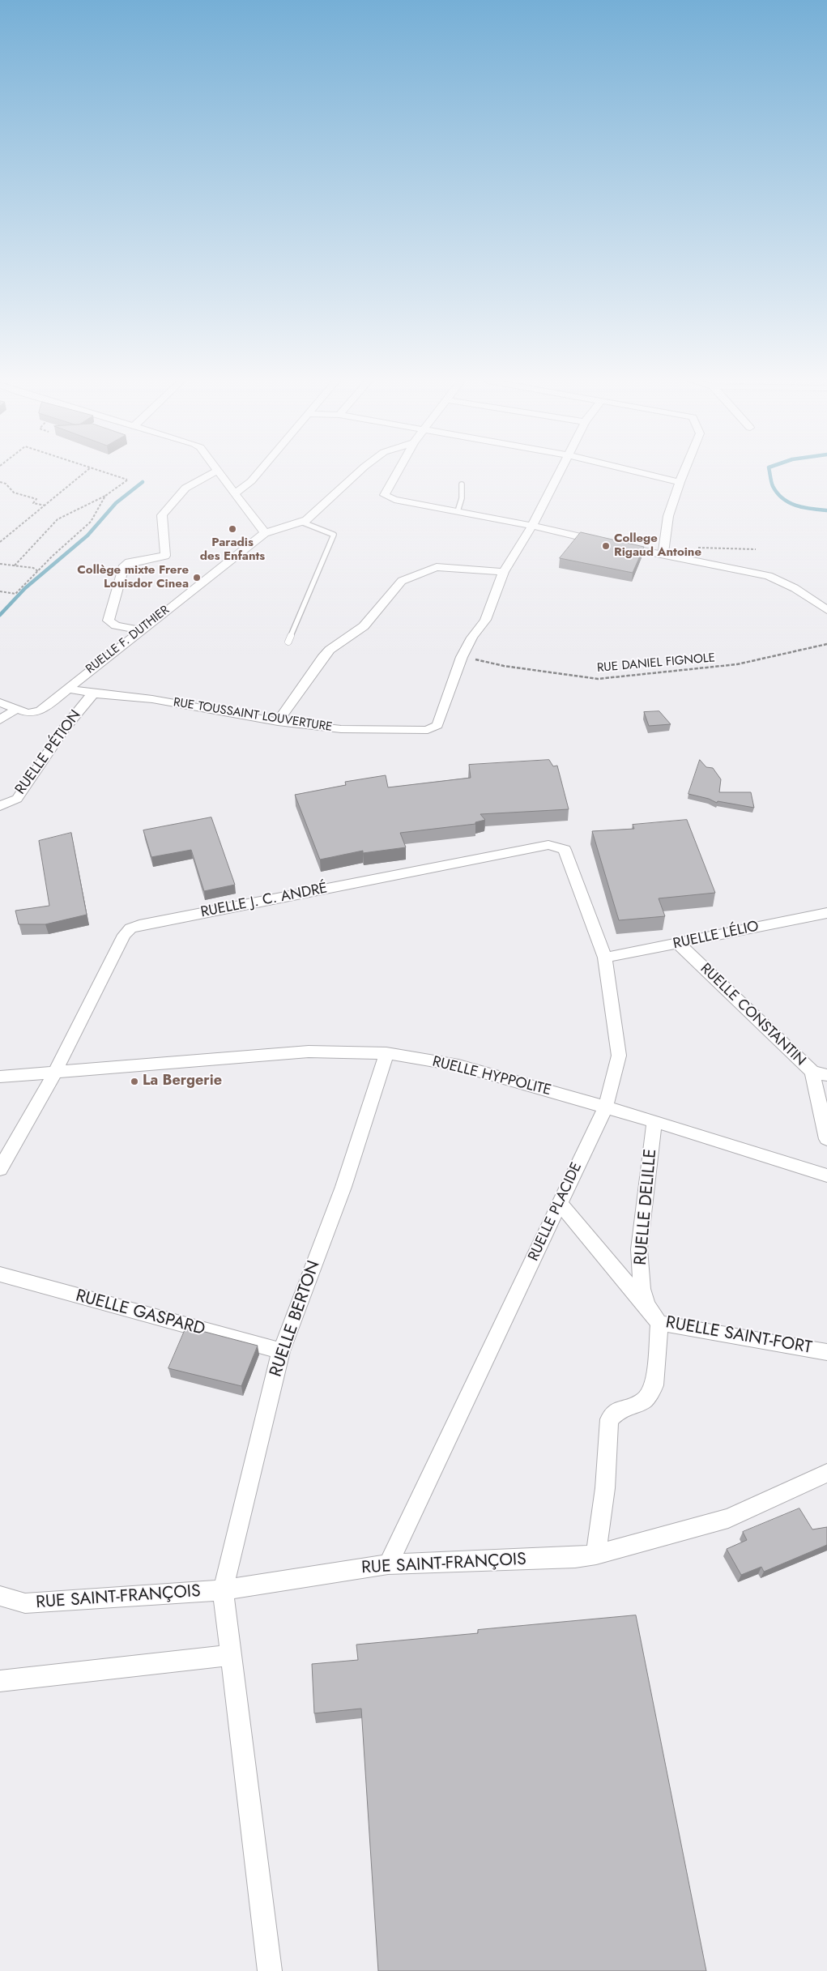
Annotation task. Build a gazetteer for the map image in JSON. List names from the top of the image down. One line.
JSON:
{"streets":{"street":["RUELLE F. DUTHIER","RUE TOUSSAINT LOUVERTURE","RUELLE PÉTION","RUELLE J. C. ANDRÉ","RUELLE LÉLIO","RUELLE CONSTANTIN","RUELLE HYPPOLITE","RUELLE DELILLE","RUELLE PLACIDE","RUELLE GASPARD","RUELLE BERTON","RUELLE SAINT-FORT","RUE SAINT-FRANÇOIS"],"path":["RUE DANIEL FIGNOLE"]},"crossings":[["RUELLE F. DUTHIER","RUE TOUSSAINT LOUVERTURE"],["RUE DANIEL FIGNOLE","RUE TOUSSAINT LOUVERTURE"],["RUE TOUSSAINT LOUVERTURE","RUELLE PÉTION"],["RUELLE J. C. ANDRÉ","RUELLE HYPPOLITE"],["RUELLE J. C. ANDRÉ","RUELLE PLACIDE"],["RUELLE LÉLIO","RUELLE CONSTANTIN"],["RUELLE LÉLIO","RUELLE PLACIDE"],["RUELLE HYPPOLITE","RUELLE DELILLE"],["RUELLE HYPPOLITE","RUELLE PLACIDE"],["RUELLE HYPPOLITE","RUELLE BERTON"],["RUELLE DELILLE","RUELLE SAINT-FORT"],["RUELLE PLACIDE","RUELLE SAINT-FORT"],["RUELLE PLACIDE","RUE SAINT-FRANÇOIS"],["RUELLE GASPARD","RUELLE BERTON"],["RUELLE BERTON","RUE SAINT-FRANÇOIS"]],"places":["Paradis des Enfants","College Rigaud Antoine","Collège mixte Frere Louisdor Cinea","La Bergerie"]}
